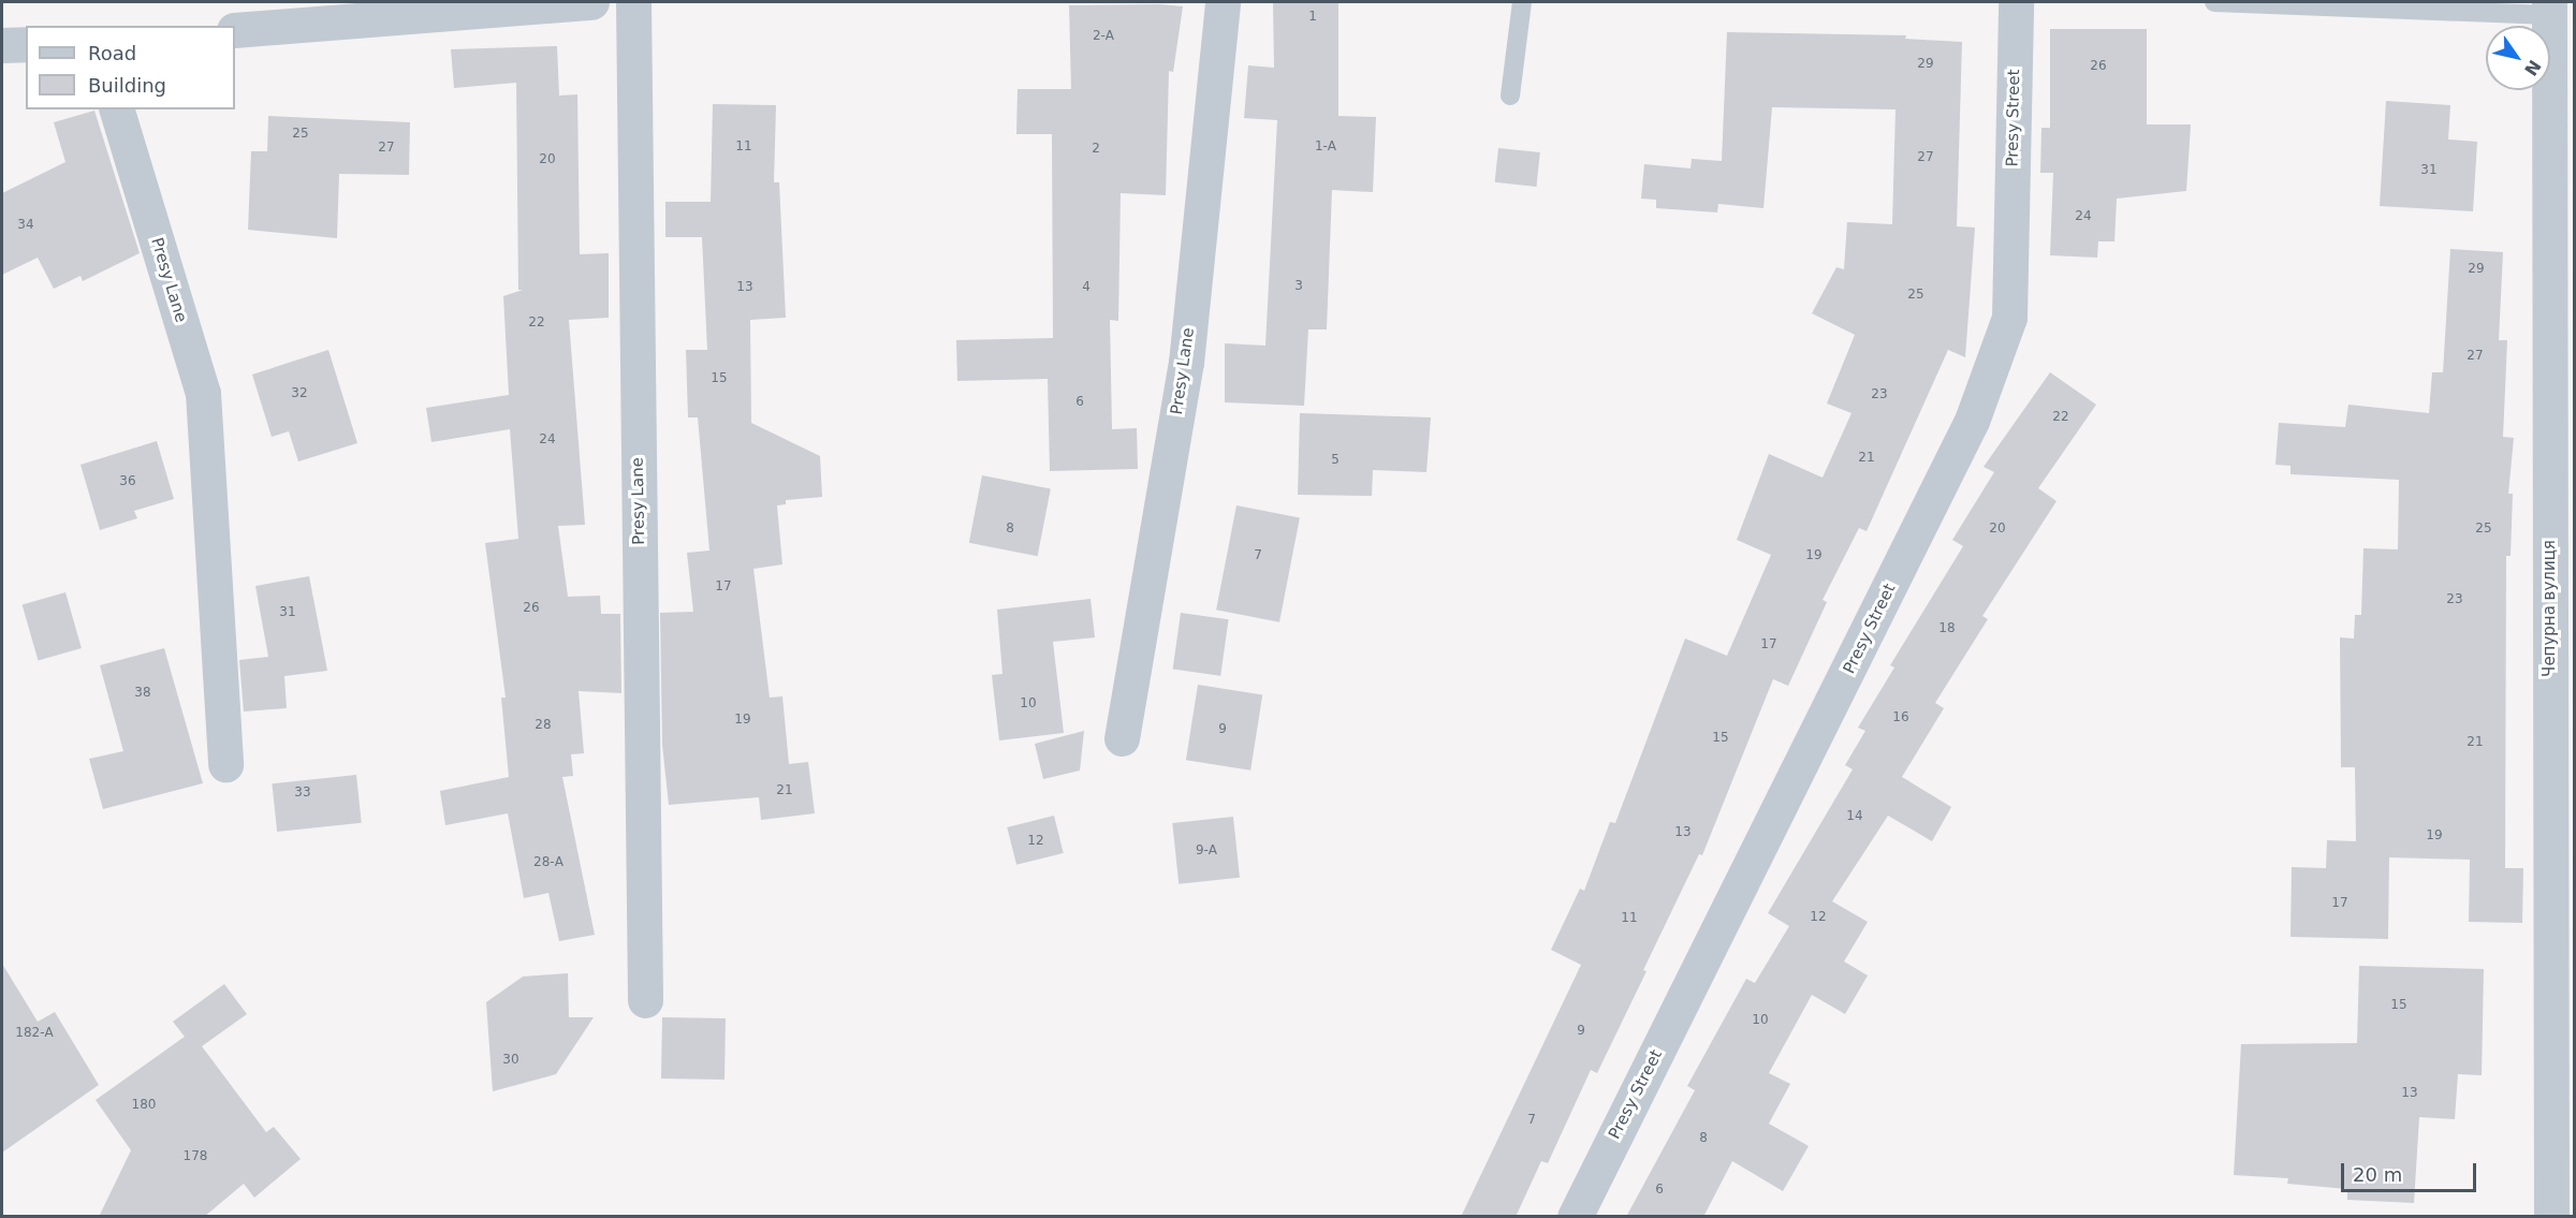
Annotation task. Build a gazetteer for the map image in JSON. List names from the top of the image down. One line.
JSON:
{"streets":{"street":["Presy Street","Presy Lane","Чепурна вулиця"]},"house_numbers":["1","2-А","29","26","25","11","1-А","27","2","27","20","31","24","34","29","3","13","4","25","22","27","15","32","23","6","22","24","21","5","36","8","20","25","7","19","17","23","26","31","18","17","38","10","16","19","28","9","15","21","21","33","14","13","19","12","9-А","28-А","17","12","11","15","10","9","182-А","30","13","180","7","8","178","6"],"legend":["Road","Building"],"scale_bar":"20 m","north":"bottom right"}
